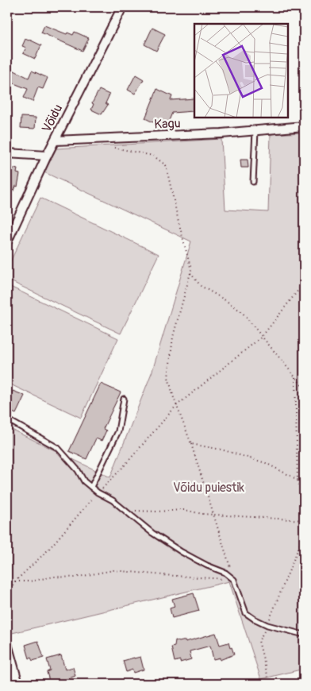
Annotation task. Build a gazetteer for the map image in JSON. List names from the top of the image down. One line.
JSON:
{"streets":{"street":["Võidu","Kagu"]},"crossings":[["Võidu","Kagu"]],"parks":["Võidu puiestik"]}
